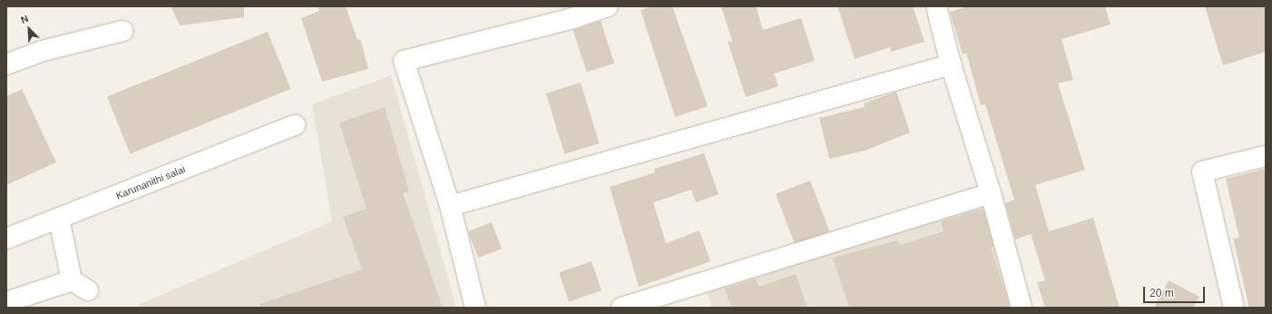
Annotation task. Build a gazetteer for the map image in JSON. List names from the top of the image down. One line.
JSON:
{"streets":{"street":["Karunanithi salai"]},"scale_bar":"20 m","north":"top left"}
